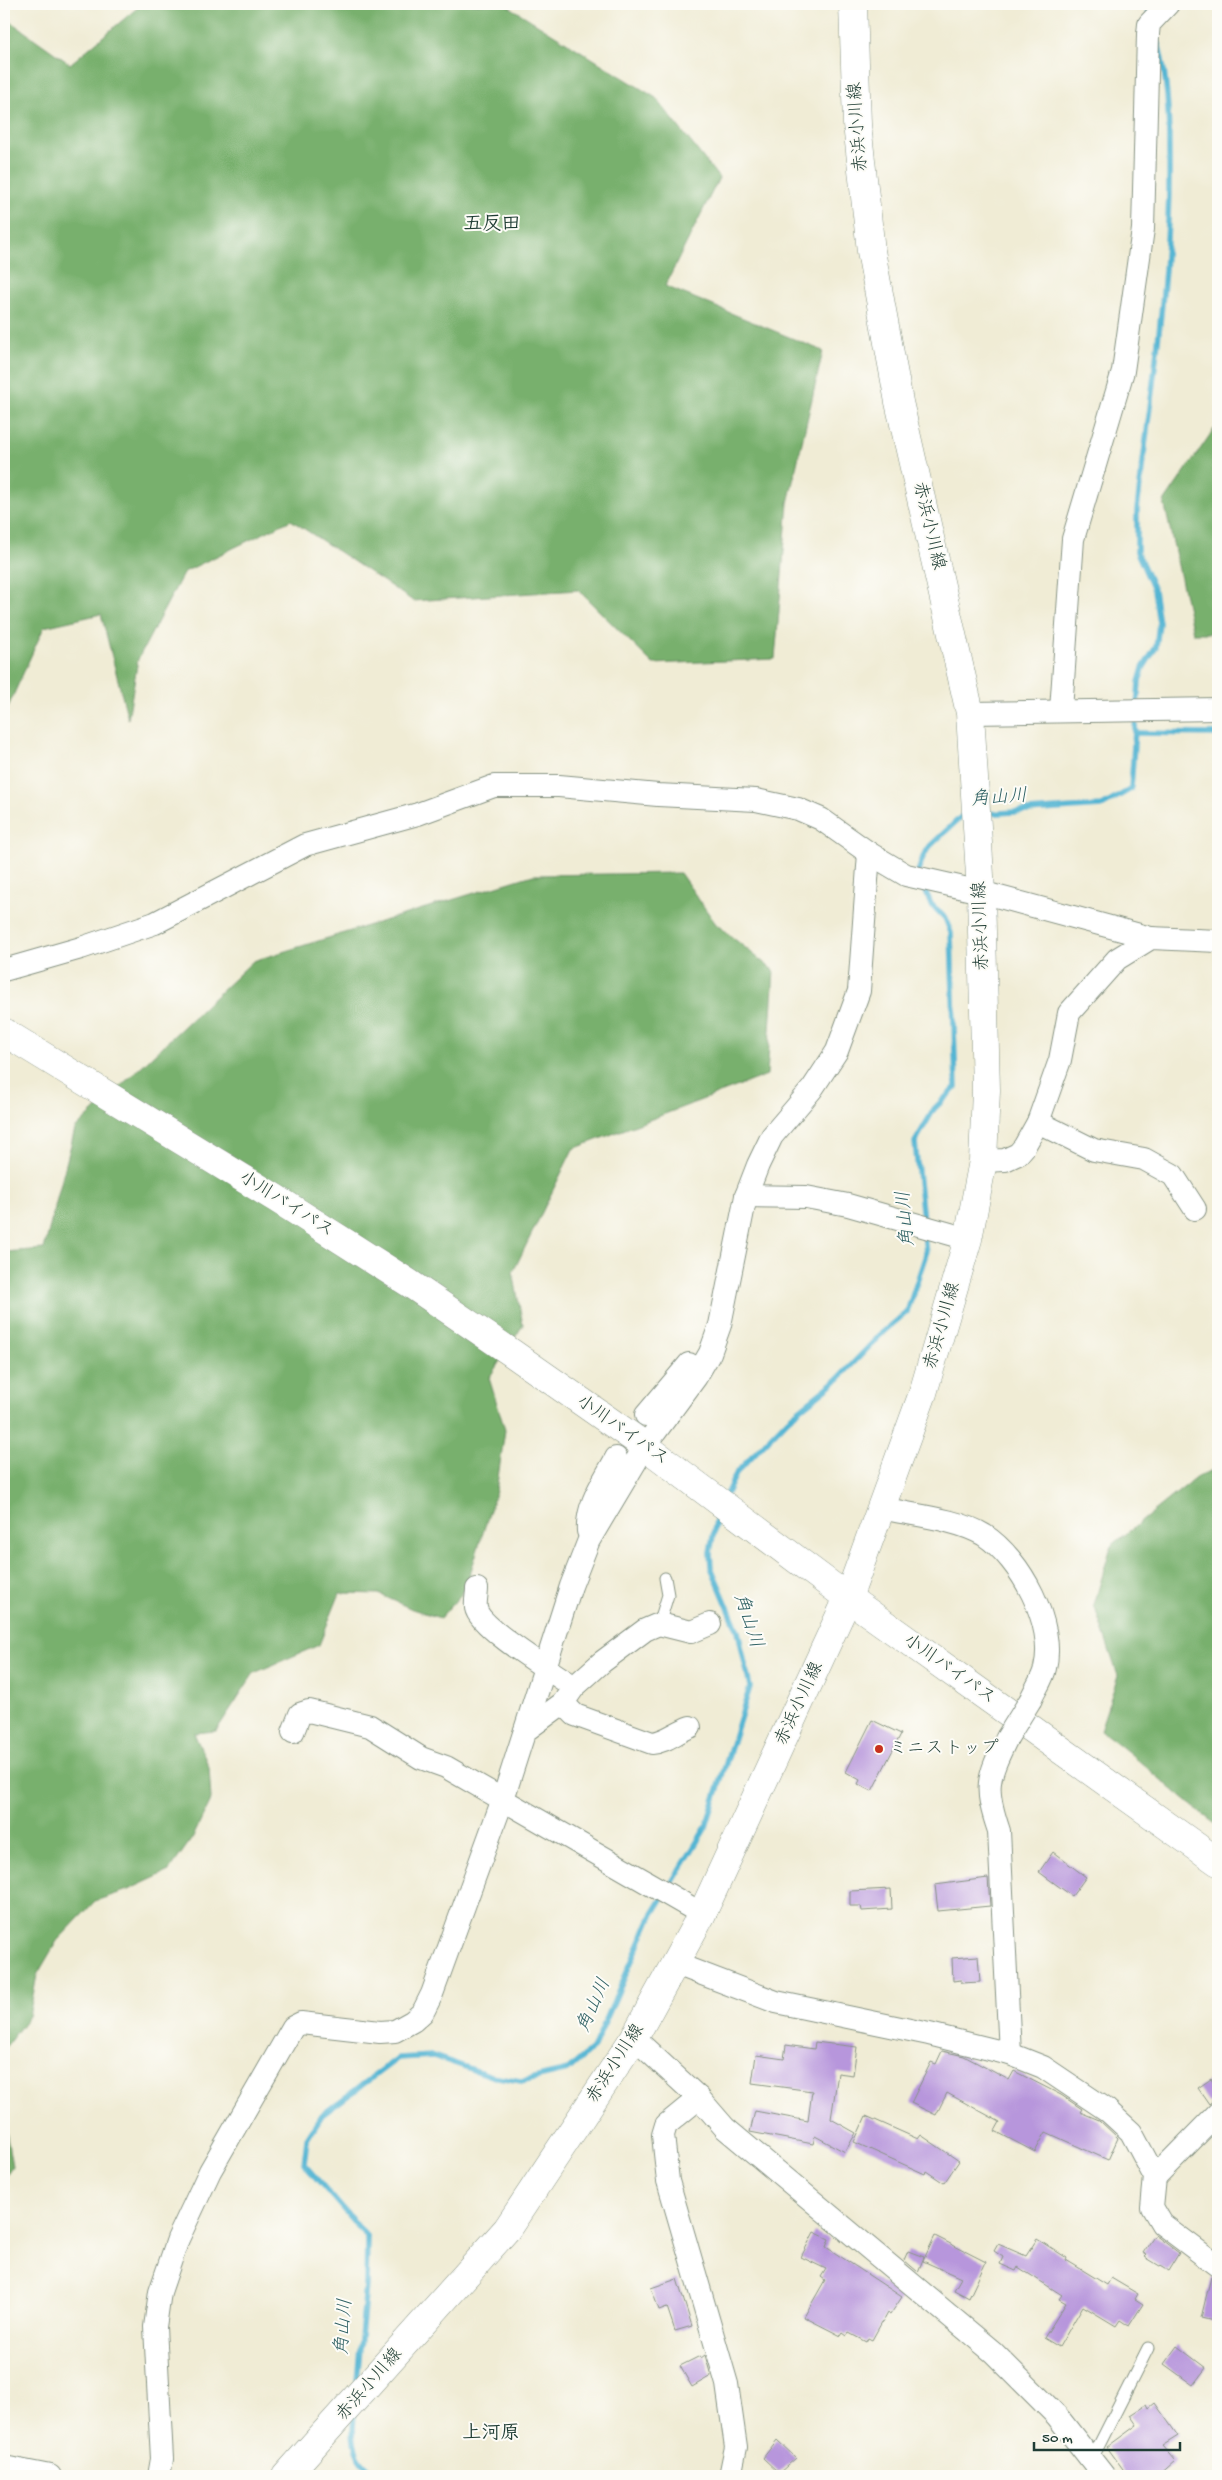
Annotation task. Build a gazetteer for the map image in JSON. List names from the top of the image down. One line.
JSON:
{"streets":{"main road":["赤浜小川線","小川バイパス"]},"crossings":[["赤浜小川線","小川バイパス"]],"districts":["五反田","上河原"],"water":["角山川"],"places":["ミニストップ"],"scale_bar":"50 m"}
